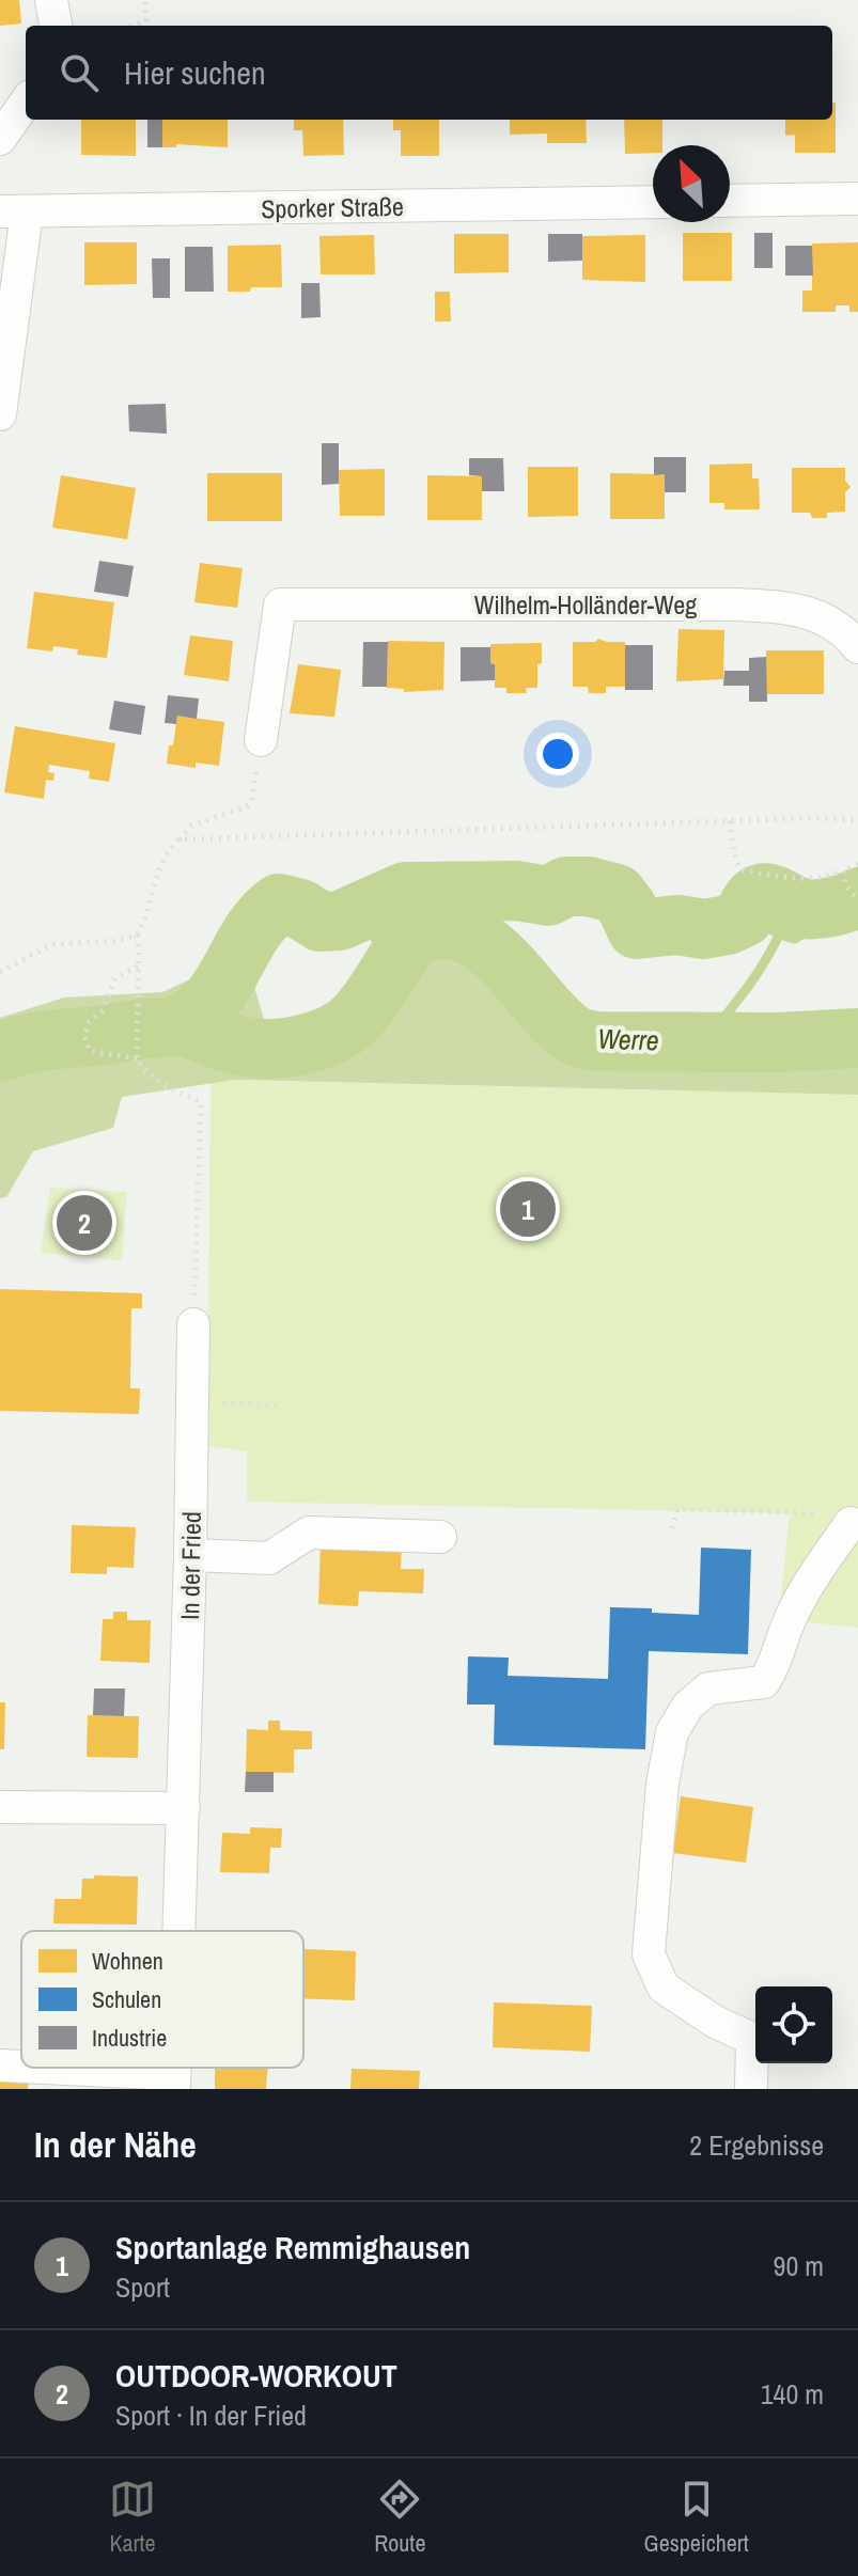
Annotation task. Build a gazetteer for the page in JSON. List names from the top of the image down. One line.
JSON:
{"streets":{"street":["Sporker Straße","Wilhelm-Holländer-Weg","In der Fried"]},"water":["Werre"],"legend":["Wohnen","Schulen","Industrie"],"north":"top left","page":{"search":"Hier suchen","pins":["1","2"],"heading":["In der Nähe","2 Ergebnisse"],"list":[{"mark":"1","name":"Sportanlage Remmighausen","note":"Sport","value":"90 m"},{"mark":"2","name":"OUTDOOR-WORKOUT","note":"Sport · In der Fried","value":"140 m"}],"nav":["Karte","Route","Gespeichert"]}}
